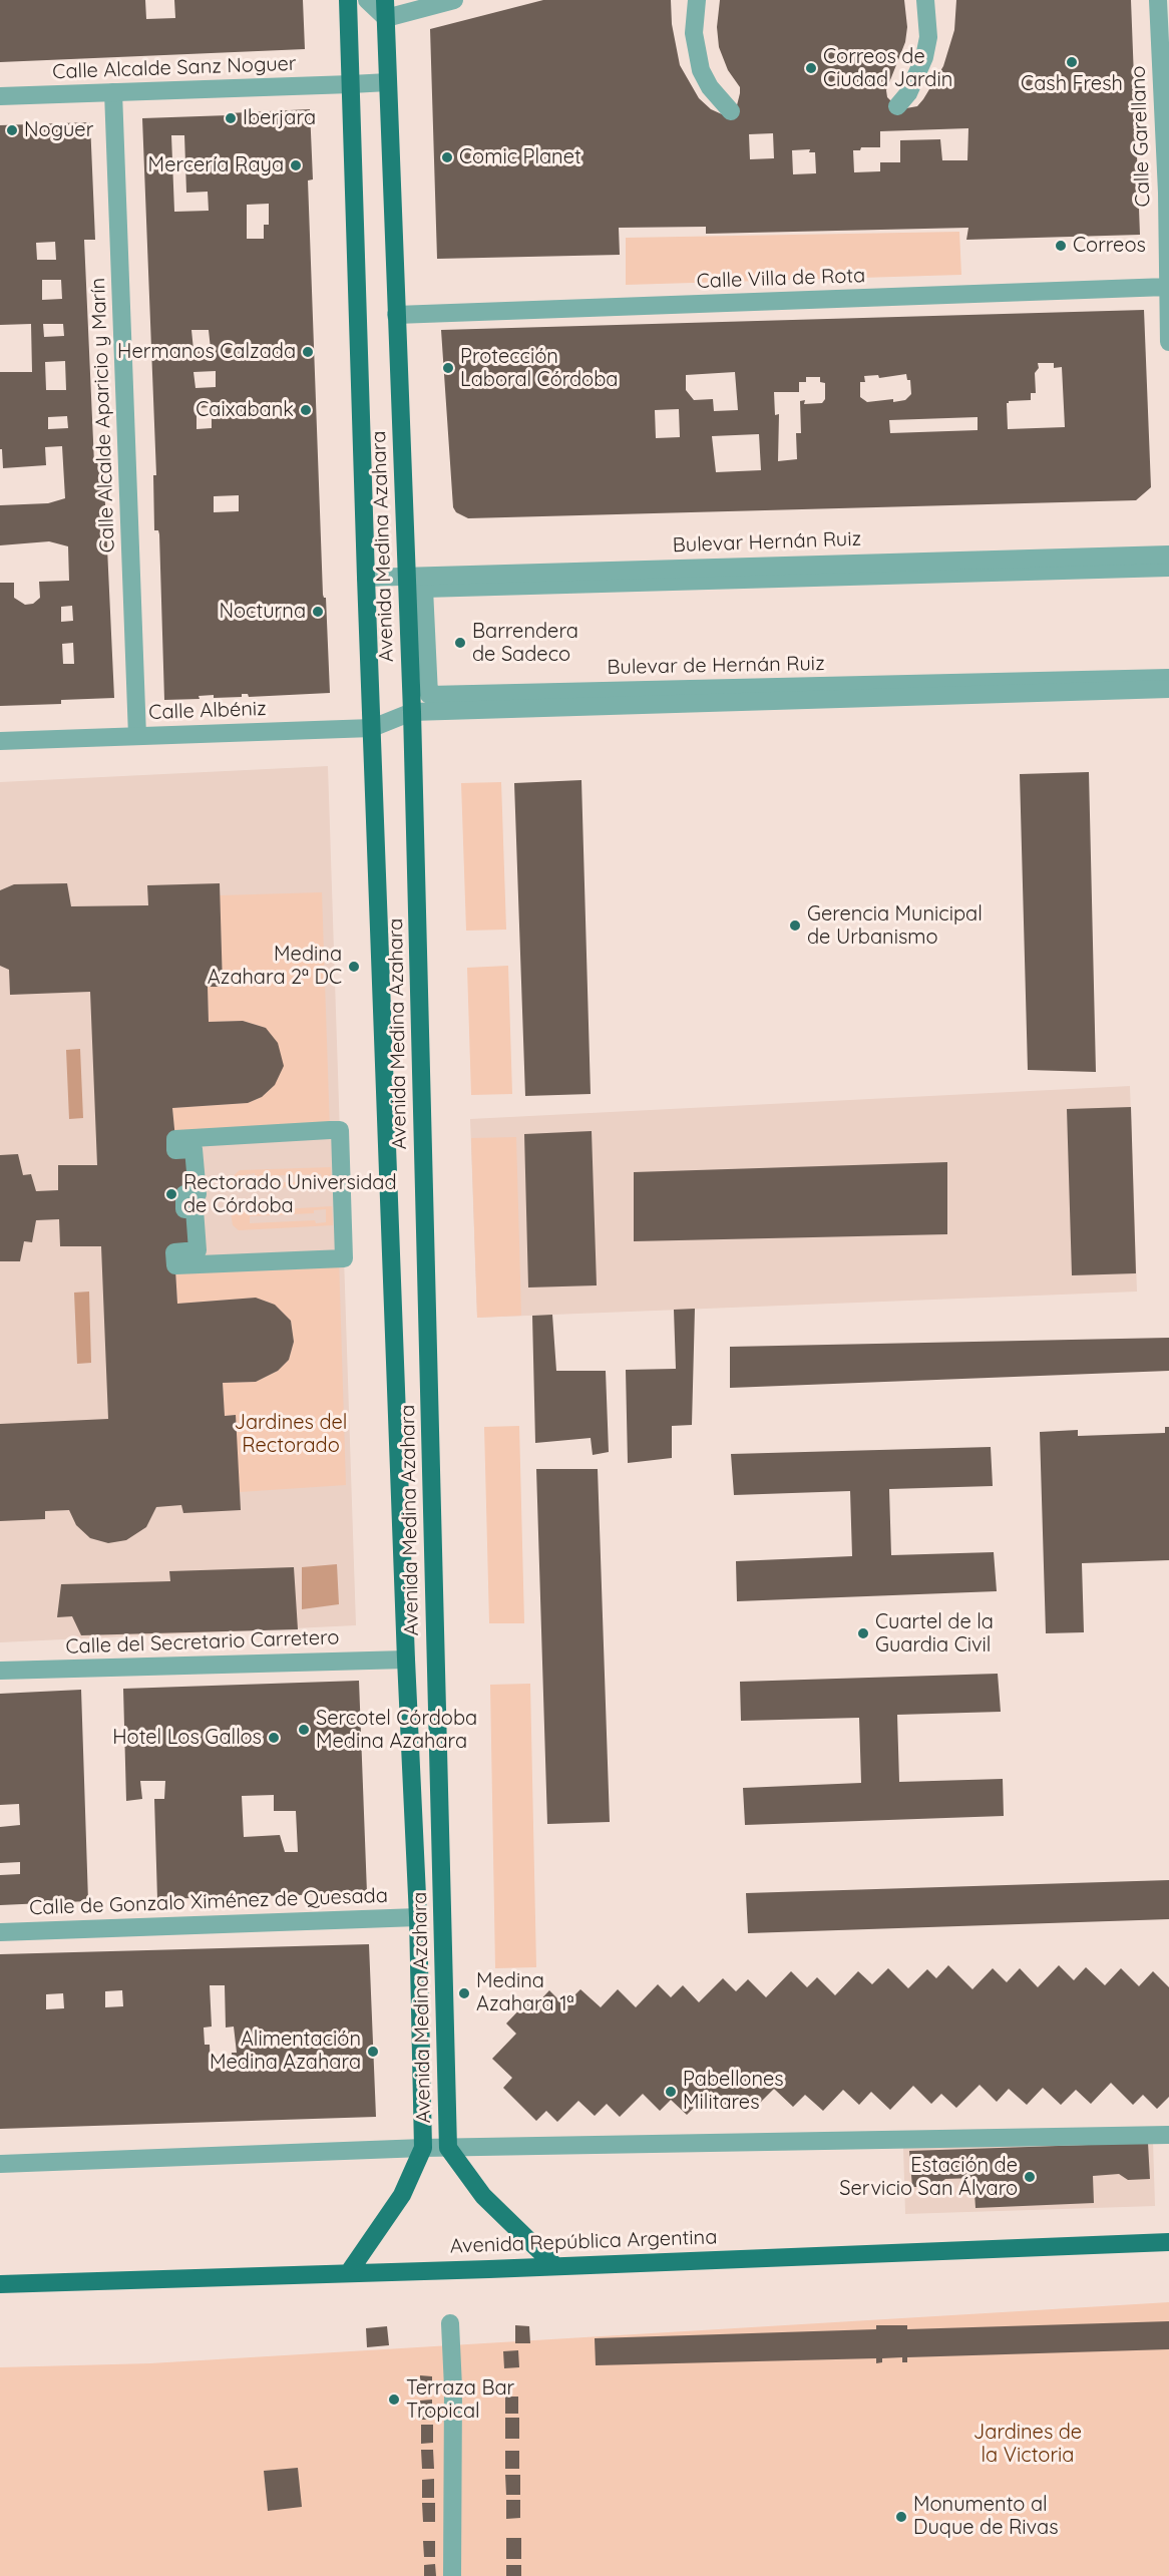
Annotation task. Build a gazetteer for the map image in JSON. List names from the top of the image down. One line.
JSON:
{"streets":{"main road":["Avenida Medina Azahara","Avenida República Argentina"],"street":["Calle Alcalde Sanz Noguer","Calle Garellano","Calle Villa de Rota","Calle Alcalde Aparicio y Marín","Bulevar Hernán Ruiz","Bulevar de Hernán Ruiz","Calle Albéniz","Calle del Secretario Carretero","Calle de Gonzalo Ximénez de Quesada"]},"crossings":[["Calle Alcalde Sanz Noguer","Calle Alcalde Aparicio y Marín"],["Calle Alcalde Sanz Noguer","Avenida Medina Azahara"],["Calle Garellano","Calle Villa de Rota"],["Calle Villa de Rota","Avenida Medina Azahara"],["Calle Alcalde Aparicio y Marín","Calle Albéniz"],["Bulevar Hernán Ruiz","Avenida Medina Azahara"],["Avenida Medina Azahara","Calle Albéniz"],["Avenida Medina Azahara","Calle del Secretario Carretero"],["Avenida Medina Azahara","Calle de Gonzalo Ximénez de Quesada"],["Avenida Medina Azahara","Avenida República Argentina"]],"parks":["Jardines del Rectorado","Jardines de la Victoria"],"places":["Cash Fresh","Correos de Ciudad Jardin","Iberjara","Noguer","Comic Planet","Mercería Raya","Correos","Hermanos Calzada","Protección Laboral Córdoba","Caixabank","Nocturna","Barrendera de Sadeco","Gerencia Municipal de Urbanismo","Medina Azahara 2ª DC","Rectorado Universidad de Córdoba","Cuartel de la Guardia Civil","Sercotel Córdoba Medina Azahara","Hotel Los Gallos","Medina Azahara 1ª","Alimentación Medina Azahara","Pabellones Militares","Estación de Servicio San Álvaro","Terraza Bar Tropical","Monumento al Duque de Rivas"]}
